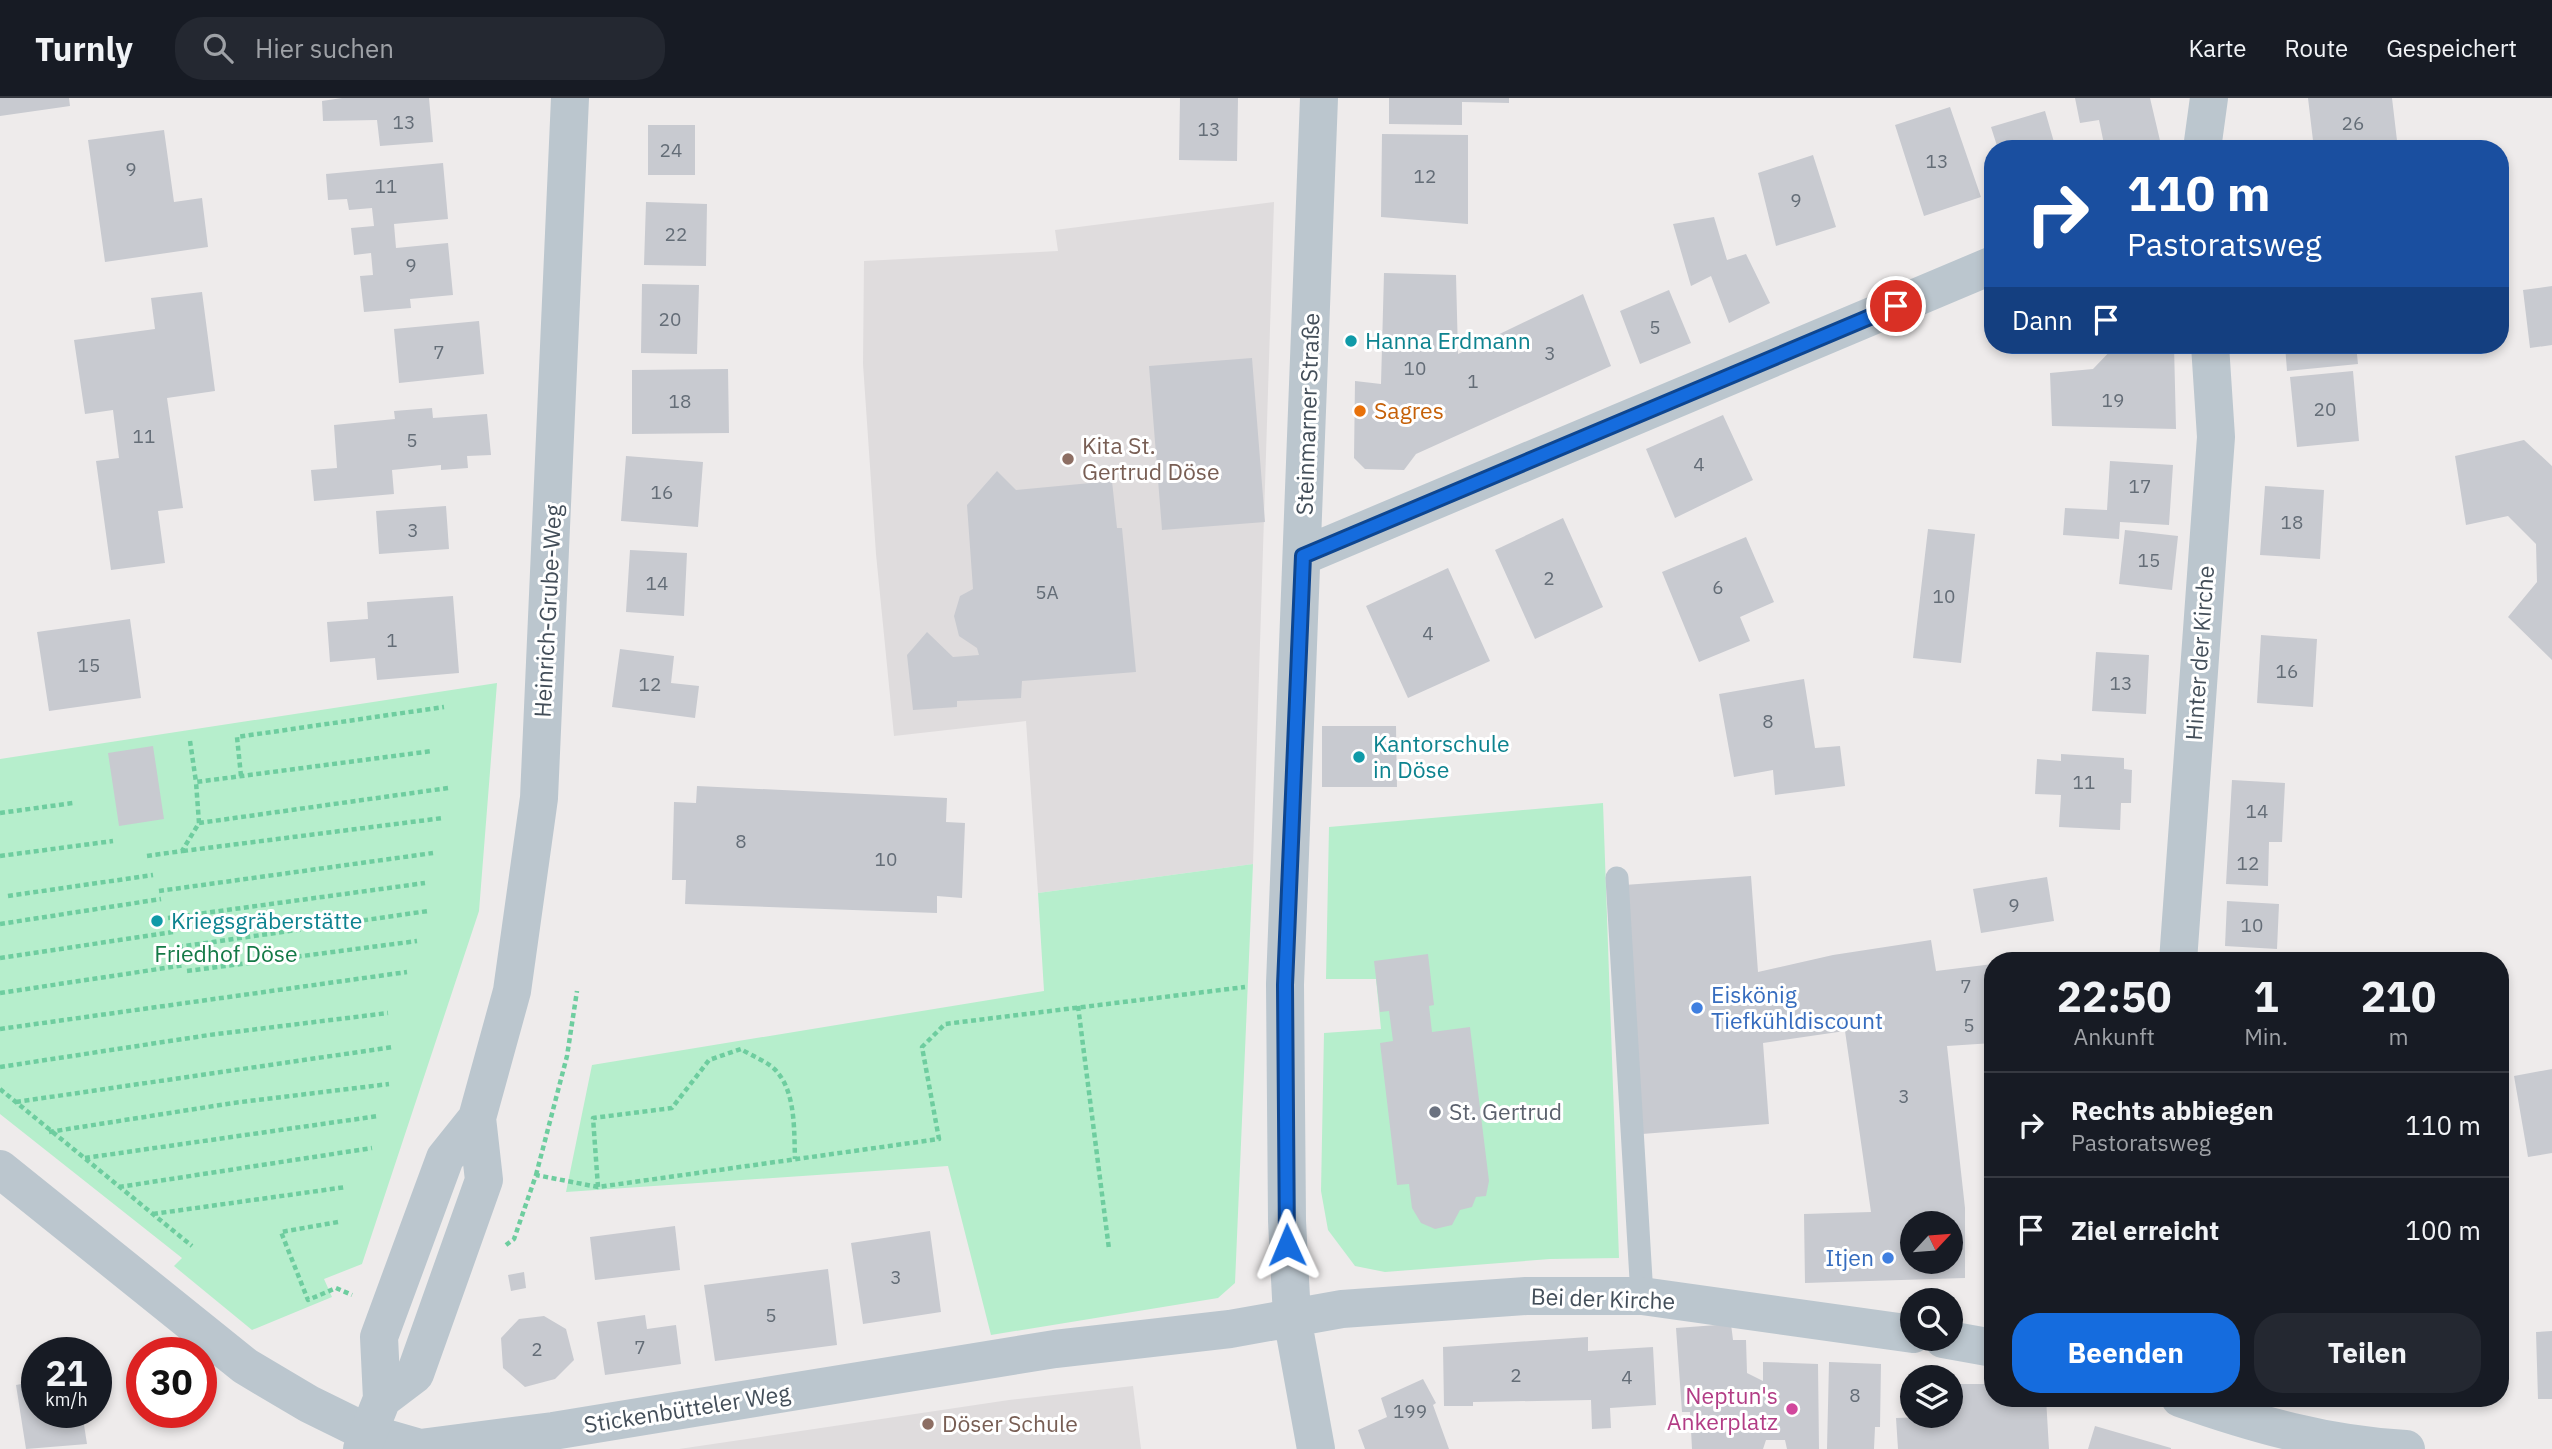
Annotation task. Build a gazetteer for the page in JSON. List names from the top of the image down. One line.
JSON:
{"streets":{"street":["Steinmarner Straße","Heinrich-Grube-Weg","Hinter der Kirche","Bei der Kirche","Stickenbütteler Weg"]},"crossings":[["Steinmarner Straße","Bei der Kirche"],["Steinmarner Straße","Stickenbütteler Weg"],["Heinrich-Grube-Weg","Stickenbütteler Weg"],["Bei der Kirche","Stickenbütteler Weg"]],"parks":["Friedhof Döse"],"places":["Hanna Erdmann","Sagres","Kita St. Gertrud Döse","Kantorschule in Döse","Kriegsgräberstätte","Eiskönig Tiefkühldiscount","St. Gertrud","Itjen","Neptun's Ankerplatz","Döser Schule"],"house_numbers":["13","26","13","24","13","9","12","11","9","22","9","20","5","7","3","10","1","19","18","20","11","5","4","17","16","18","3","15","2","14","6","5A","10","4","1","15","16","13","12","8","11","14","8","10","12","9","10","7","5","3","3","5","7","2","2","4","8","199"],"north":"top right","page":{"header":"Turnly","search":"Hier suchen","nav":["Karte","Route","Gespeichert"],"turn":["110 m","Pastoratsweg"],"then":"Dann","eta":["22:50","Ankunft","1","Min.","210","m"],"list":[{"name":"Rechts abbiegen","note":"Pastoratsweg","value":"110 m"},{"name":"Ziel erreicht","value":"100 m"}],"buttons":["Beenden","Teilen"],"speed":"21 km/h","limit":"30"}}
